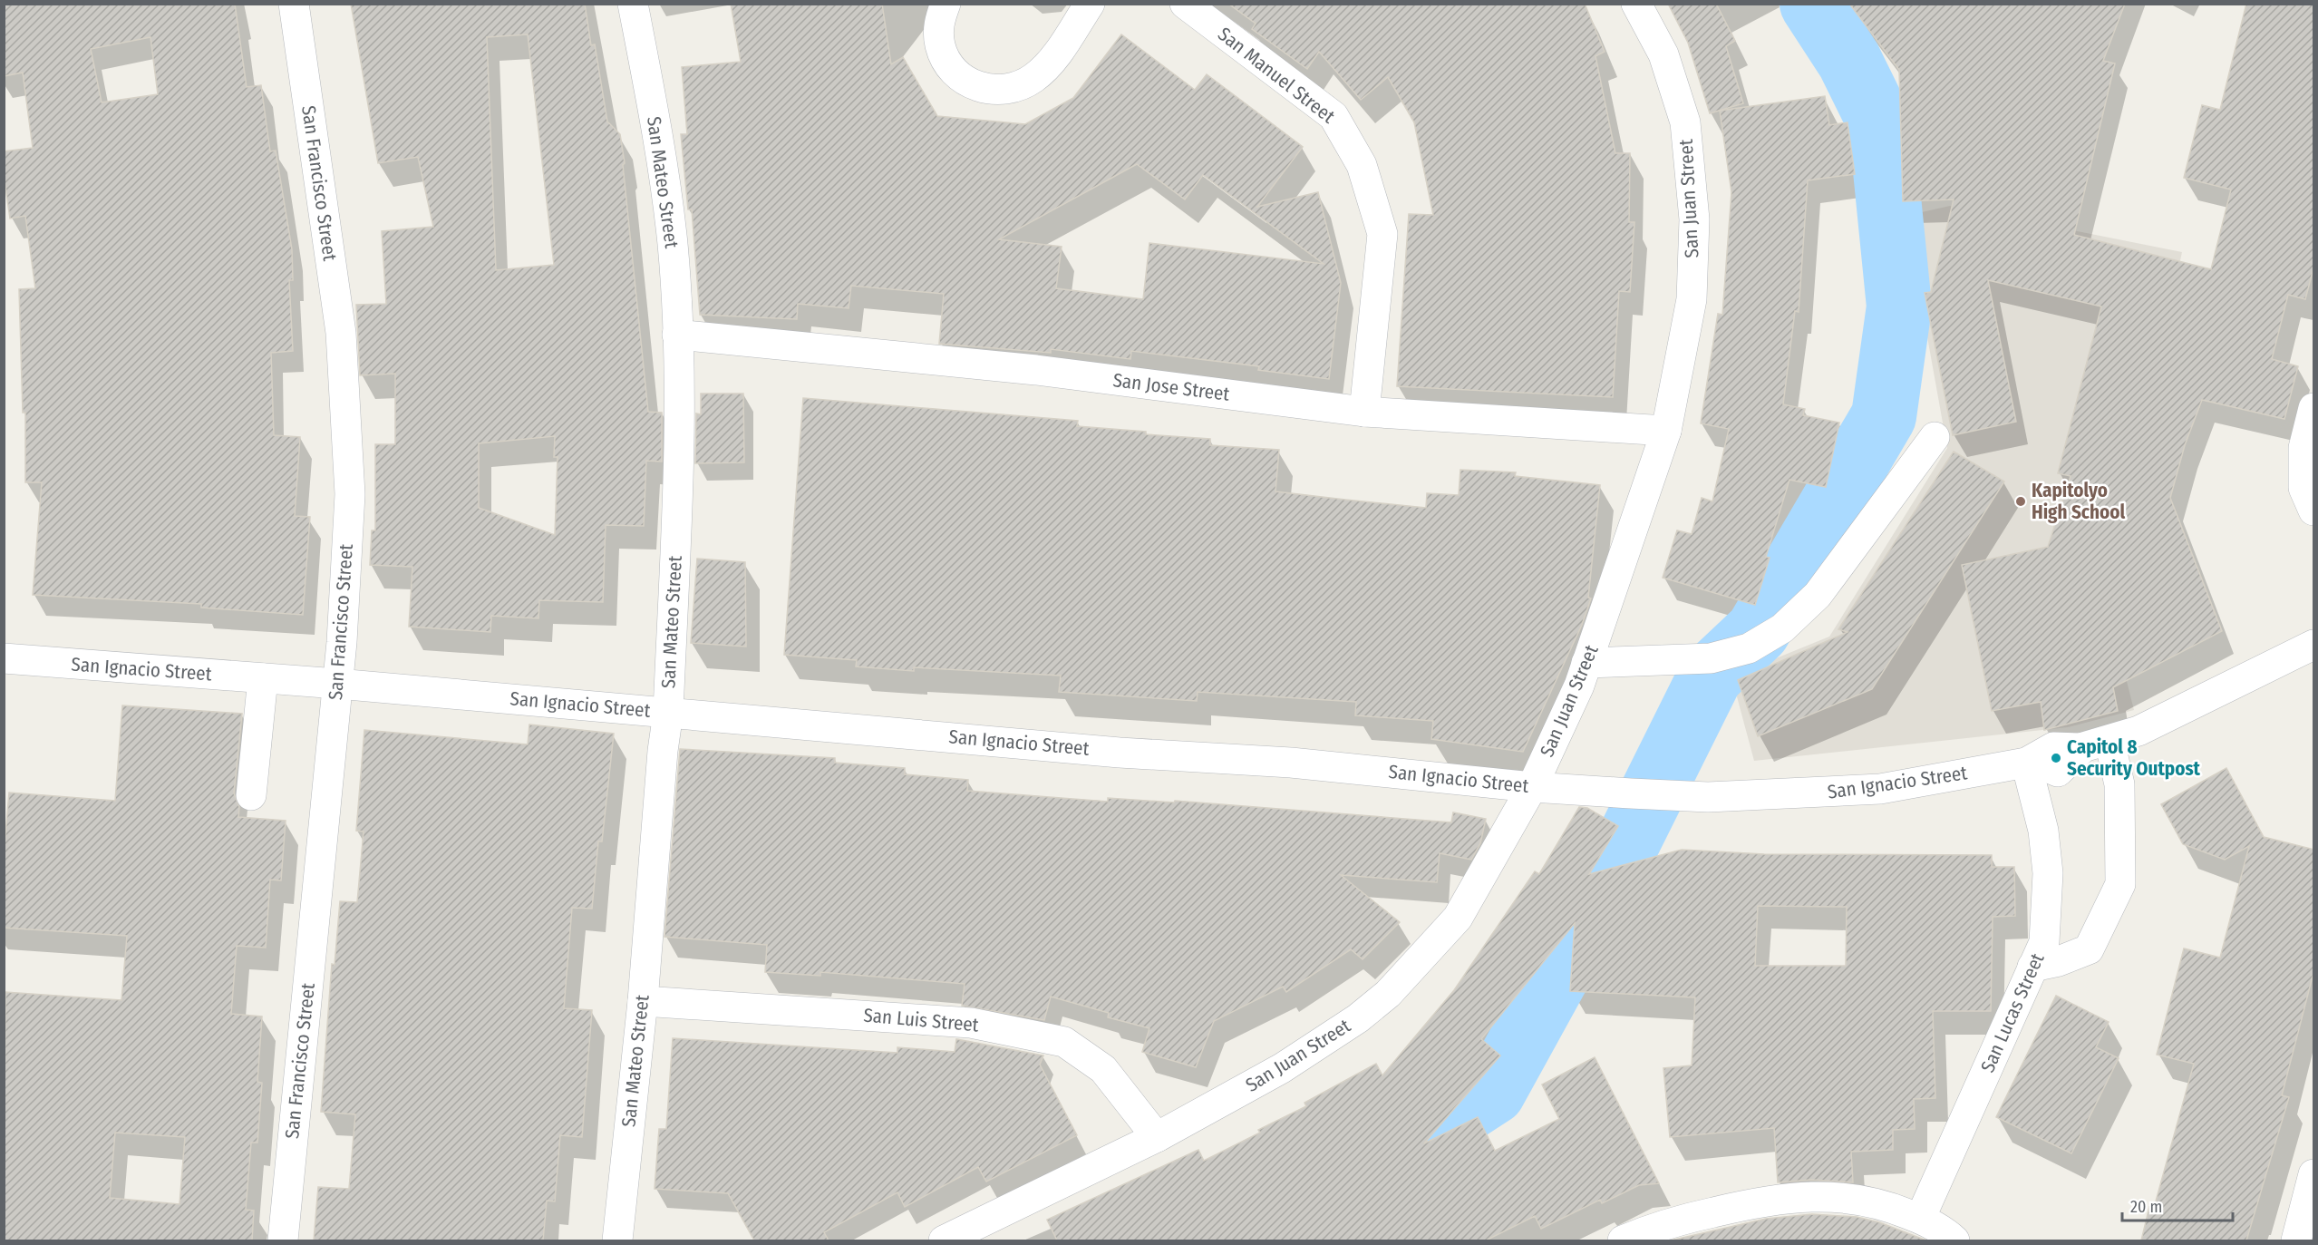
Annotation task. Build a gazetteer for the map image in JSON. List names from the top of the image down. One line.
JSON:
{"streets":{"street":["San Manuel Street","San Mateo Street","San Francisco Street","San Juan Street","San Jose Street","San Ignacio Street","San Lucas Street","San Luis Street"]},"crossings":[["San Manuel Street","San Jose Street"],["San Mateo Street","San Jose Street"],["San Mateo Street","San Ignacio Street"],["San Mateo Street","San Luis Street"],["San Francisco Street","San Ignacio Street"],["San Juan Street","San Jose Street"],["San Juan Street","San Ignacio Street"],["San Juan Street","San Luis Street"],["San Ignacio Street","San Lucas Street"]],"places":["Kapitolyo High School","Capitol 8 Security Outpost"],"scale_bar":"20 m"}
